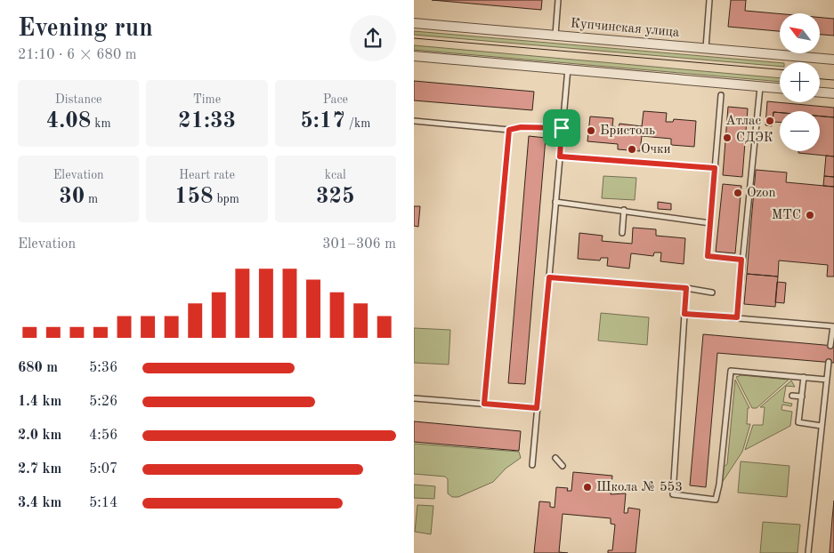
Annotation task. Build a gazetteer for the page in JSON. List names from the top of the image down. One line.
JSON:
{"streets":{"street":["Купчинская улица"]},"places":["Атлас","Бристоль","СДЭК","Очки","Ozon","МТС","Школа № 553"],"north":"top left","page":{"heading":["Evening run","21:10 · 6 × 680 m"],"map_buttons":["+","−"],"stats":[["Distance","4.08 km"],["Time","21:33"],["Pace","5:17 /km"],["Elevation","30 m"],["Heart rate","158 bpm"],["kcal","325"]],"chart":["Elevation","301–306 m"],"list":[{"name":"680 m","note":"5:36"},{"name":"1.4 km","note":"5:26"},{"name":"2.0 km","note":"4:56"},{"name":"2.7 km","note":"5:07"},{"name":"3.4 km","note":"5:14"}]}}
